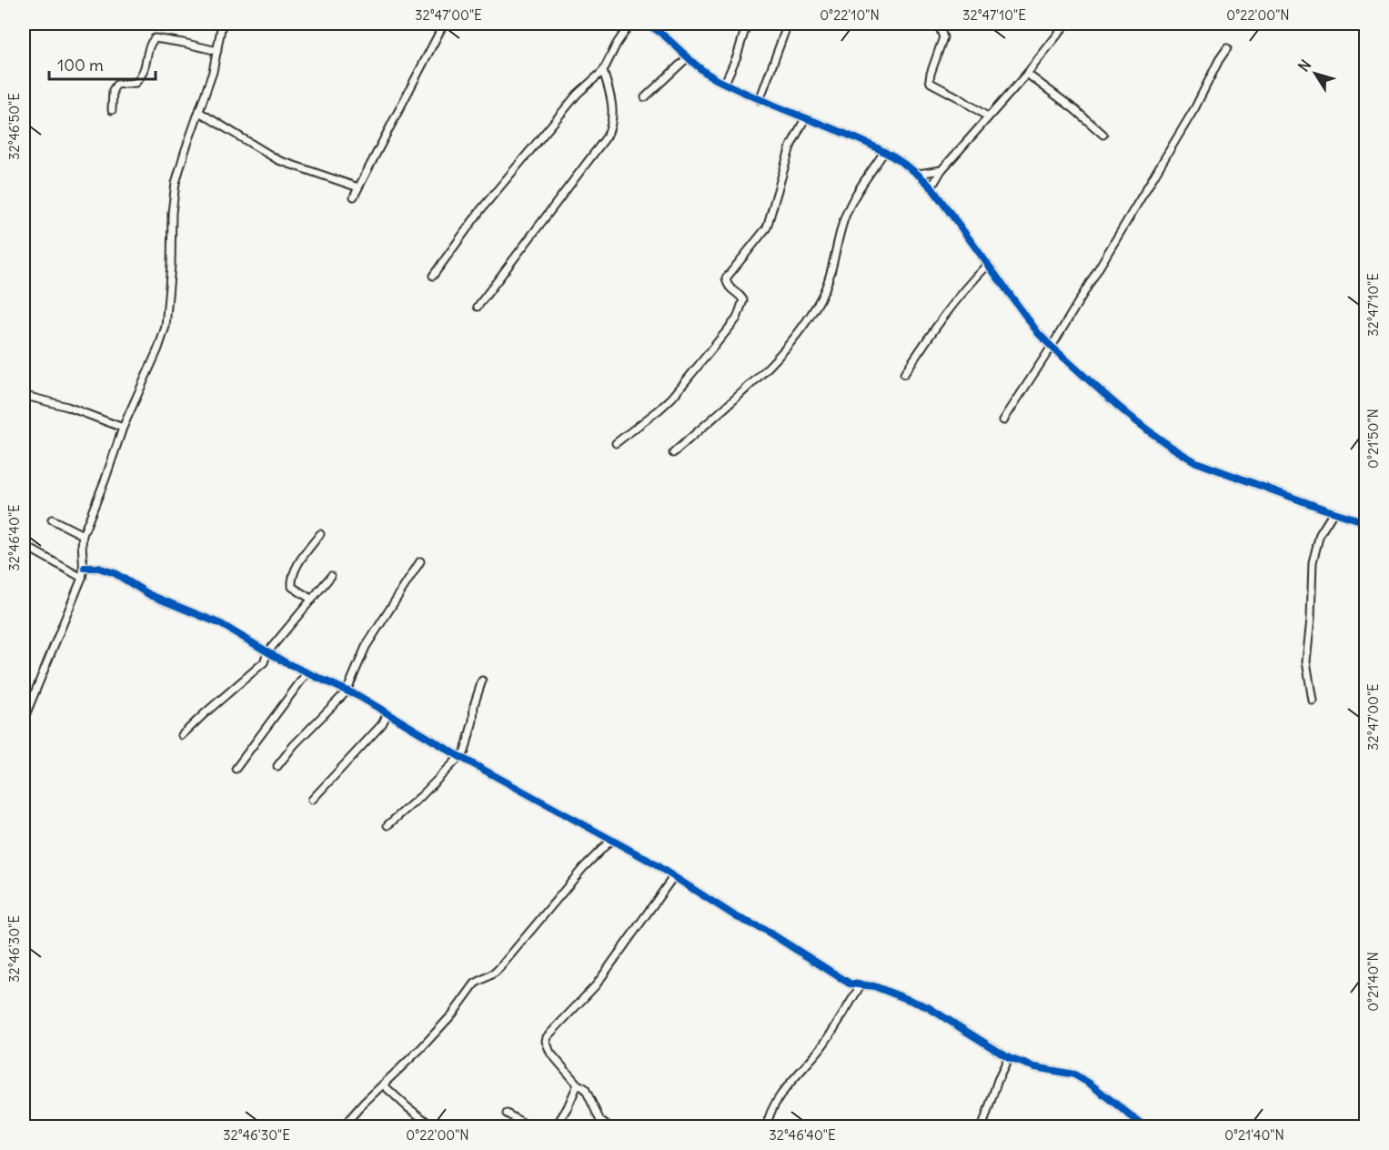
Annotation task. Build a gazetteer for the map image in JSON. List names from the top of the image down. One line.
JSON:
{"scale_bar":"100 m","north":"top left","coordinates":["32°47'00\"E","0°22'10\"N","32°47'10\"E","0°22'00\"N","32°46'50\"E","0°21'50\"N","32°46'40\"E","32°46'30\"E","0°21'40\"N"]}
